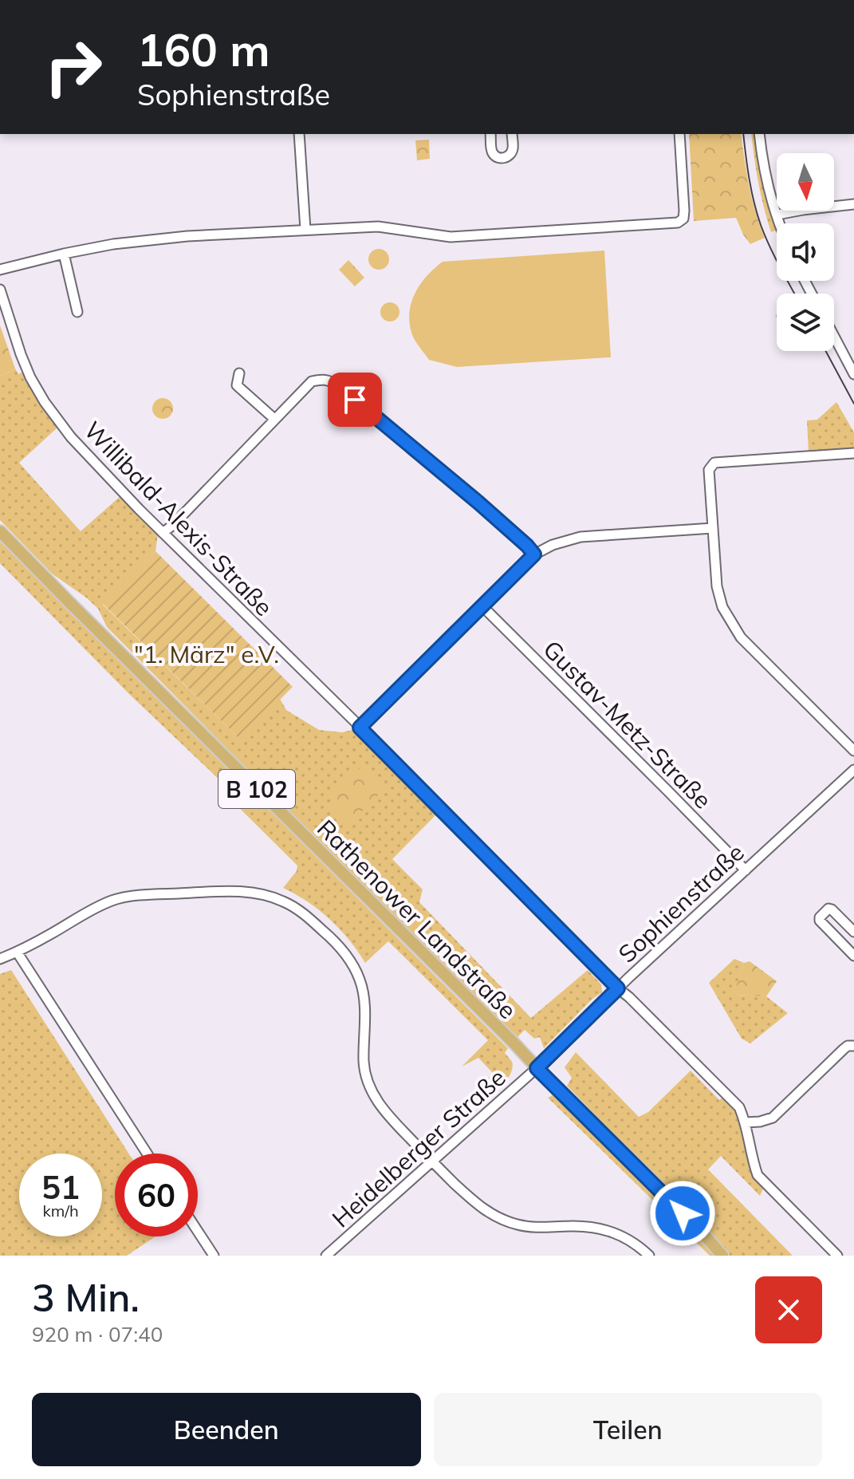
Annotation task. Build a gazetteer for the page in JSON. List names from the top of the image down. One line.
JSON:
{"streets":{"main road":["B 102","Rathenower Landstraße"],"street":["Willibald-Alexis-Straße","Gustav-Metz-Straße","Sophienstraße","Heidelberger Straße"]},"crossings":[["Willibald-Alexis-Straße","Sophienstraße"],["Gustav-Metz-Straße","Sophienstraße"],["Sophienstraße","Rathenower Landstraße"],["Sophienstraße","Heidelberger Straße"],["Rathenower Landstraße","Heidelberger Straße"]],"parks":["\"1. März\" e.V."],"north":"bottom","page":{"turn":["160 m","Sophienstraße"],"speed":"51 km/h","limit":"60","heading":["3 Min.","920 m · 07:40"],"buttons":["Beenden","Teilen"]}}
